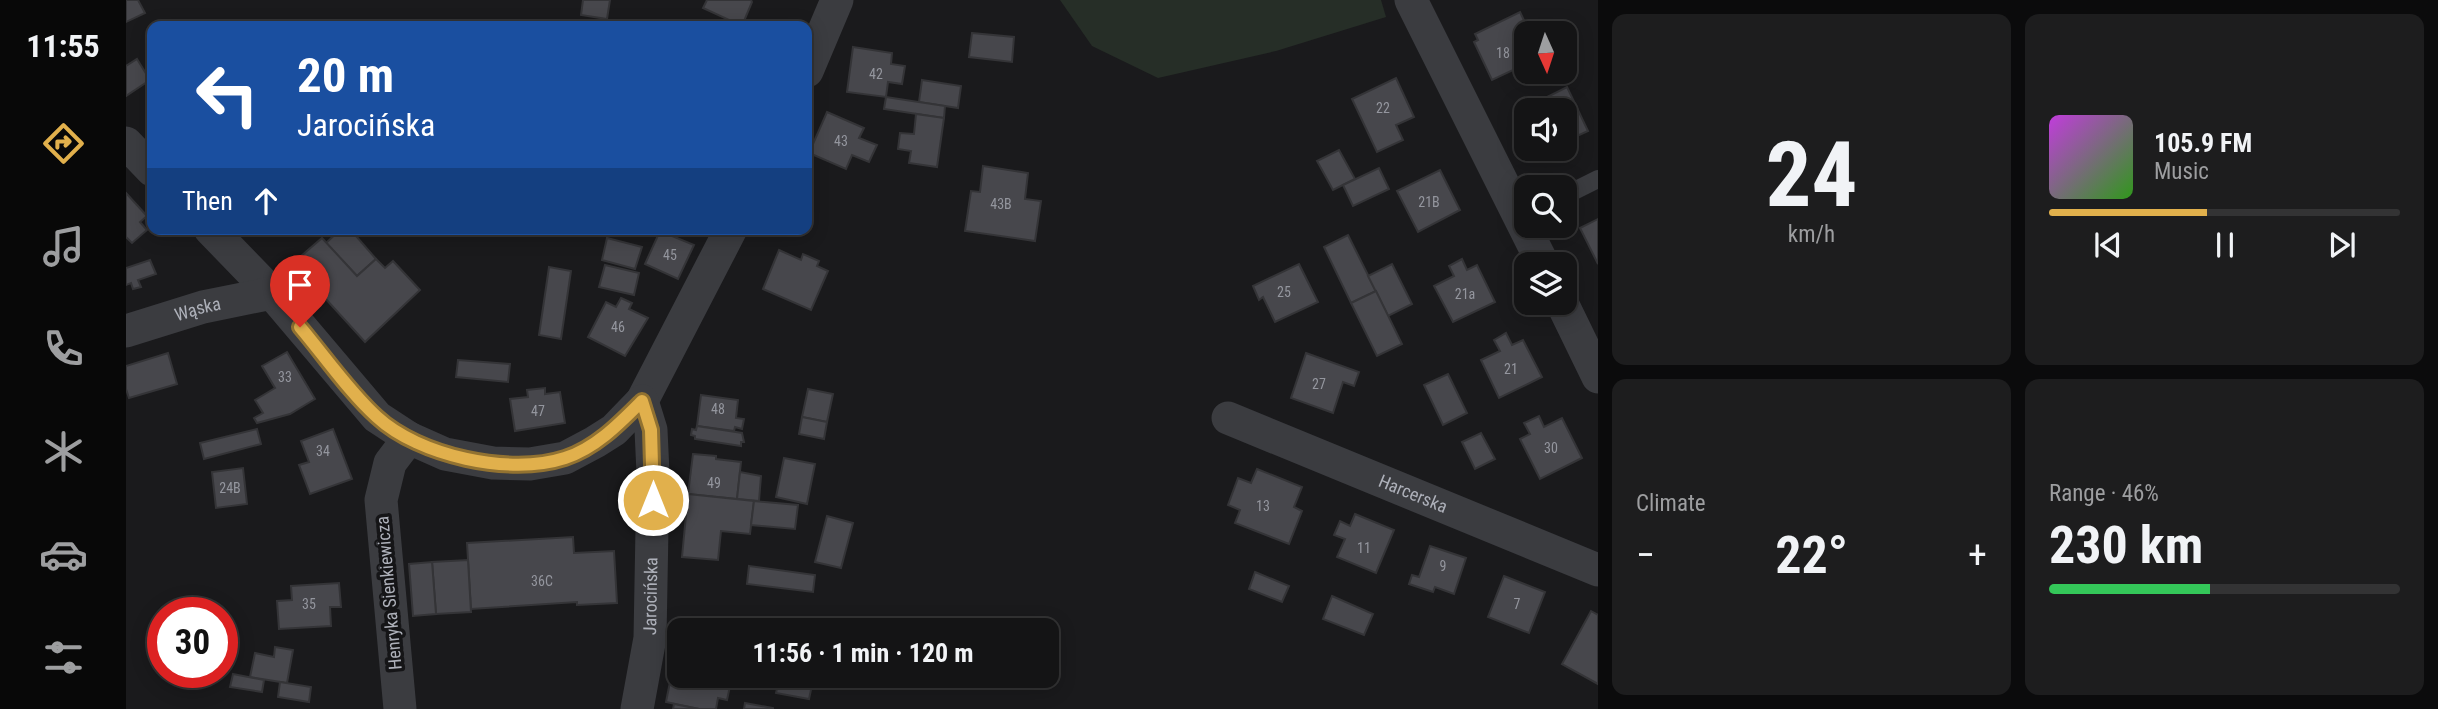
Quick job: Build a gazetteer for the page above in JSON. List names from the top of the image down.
{
  "streets": {
    "street": [
      "Wąska",
      "Harcerska",
      "Henryka Sienkiewicza",
      "Jarocińska"
    ]
  },
  "house_numbers": [
    "18",
    "42",
    "22",
    "43",
    "21B",
    "43B",
    "45",
    "25",
    "21a",
    "46",
    "21",
    "33",
    "27",
    "48",
    "47",
    "30",
    "34",
    "49",
    "24B",
    "13",
    "11",
    "9",
    "36C",
    "35",
    "7"
  ],
  "north": "bottom",
  "page": {
    "tabs": "11:55",
    "tile": [
      ["24", "km/h"],
      "Climate",
      ["Range · 46%", "230 km"]
    ],
    "turn": ["20 m", "Jarocińska"],
    "song": ["105.9 FM", "Music"],
    "then": "Then",
    "heat": ["−", "22°", "+"],
    "limit": "30",
    "trip": "11:56 · 1 min · 120 m"
  }
}
